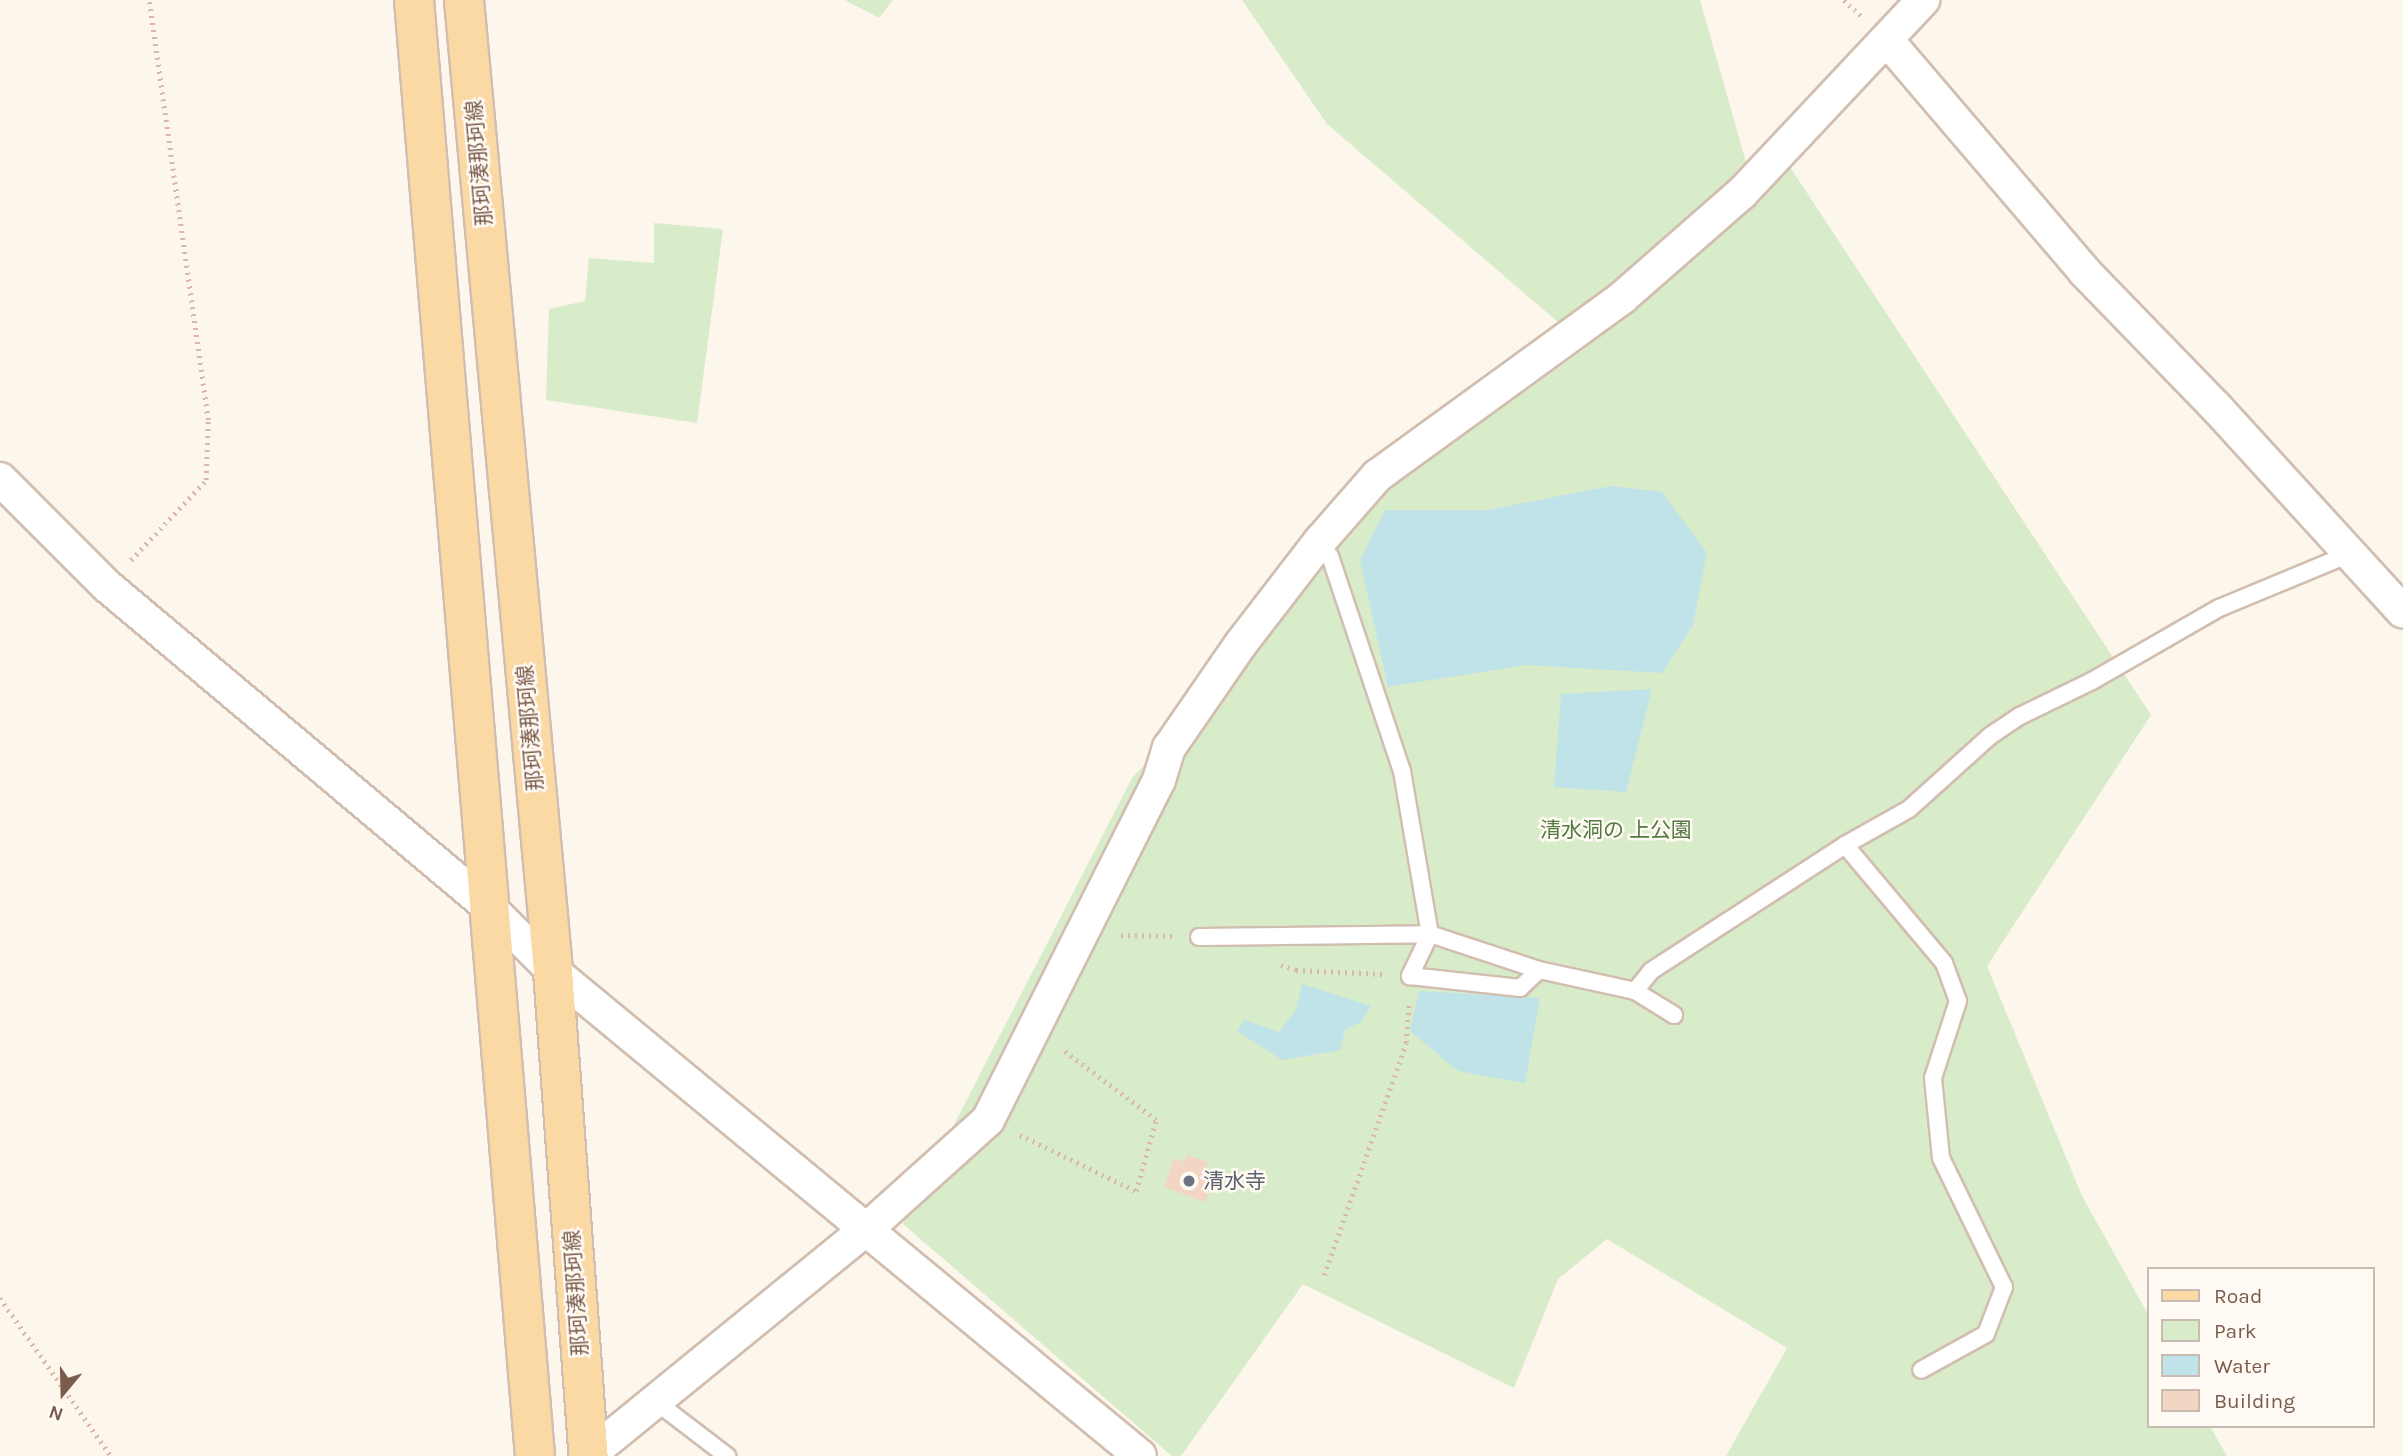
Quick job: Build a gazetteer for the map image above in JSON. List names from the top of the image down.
{
  "streets": {
    "main road": ["那珂湊那珂線"]
  },
  "parks": ["清水洞の 上公園"],
  "places": ["清水寺"],
  "legend": [
    "Road",
    "Park",
    "Water",
    "Building"
  ],
  "north": "bottom"
}
